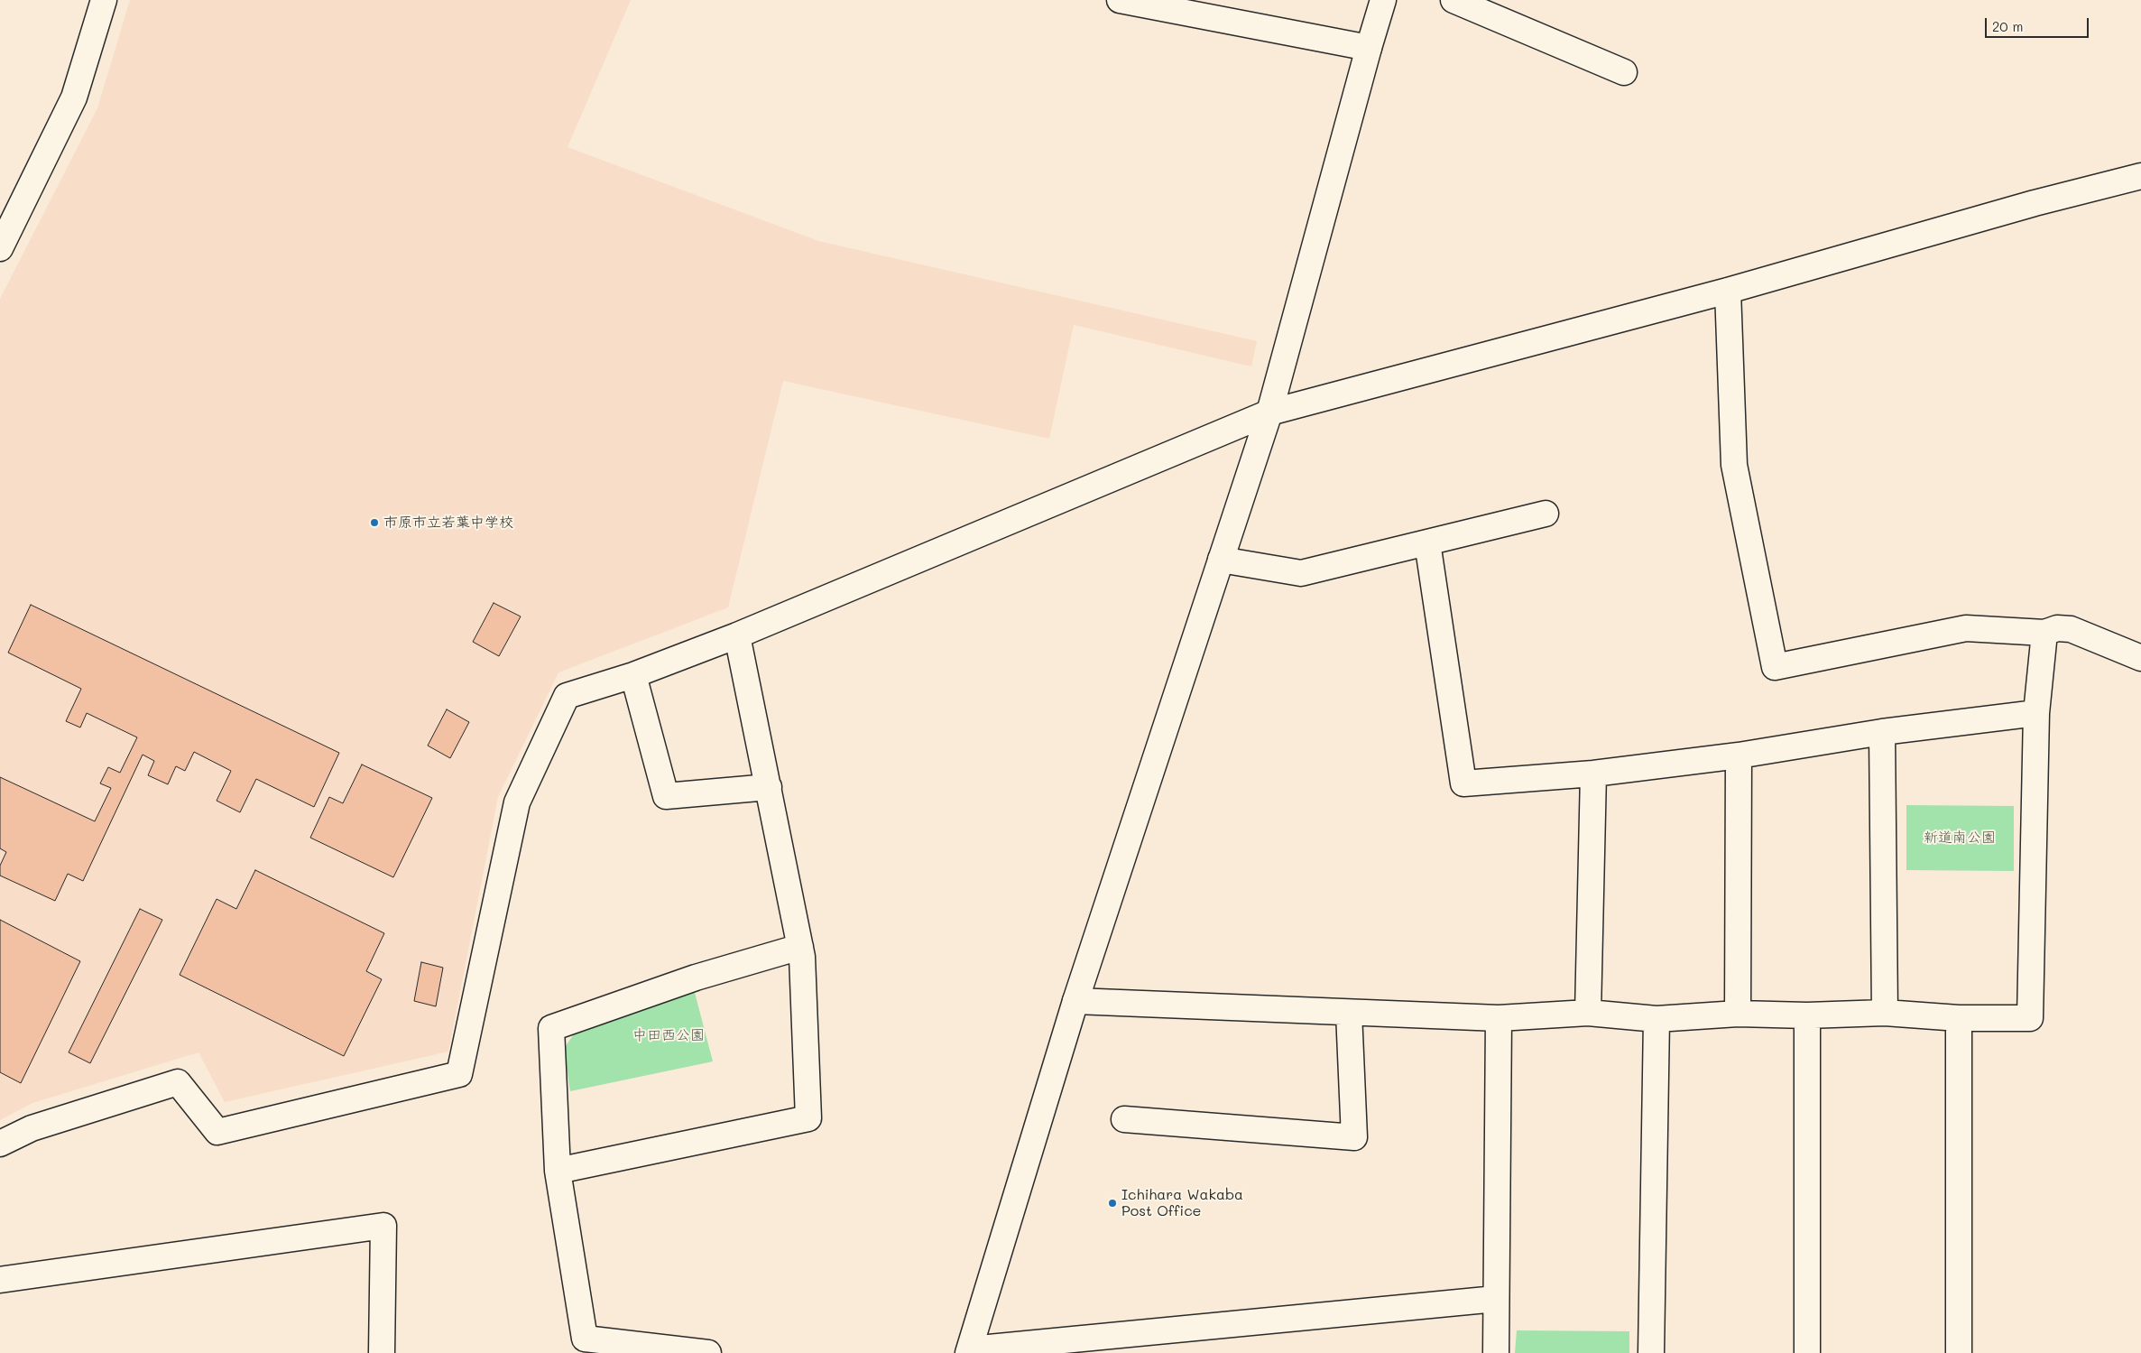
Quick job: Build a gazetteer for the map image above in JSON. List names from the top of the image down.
{
  "parks": ["新道南公園", "中田西公園"],
  "places": ["市原市立若葉中学校", "Ichihara Wakaba Post Office"],
  "scale_bar": "20 m"
}
